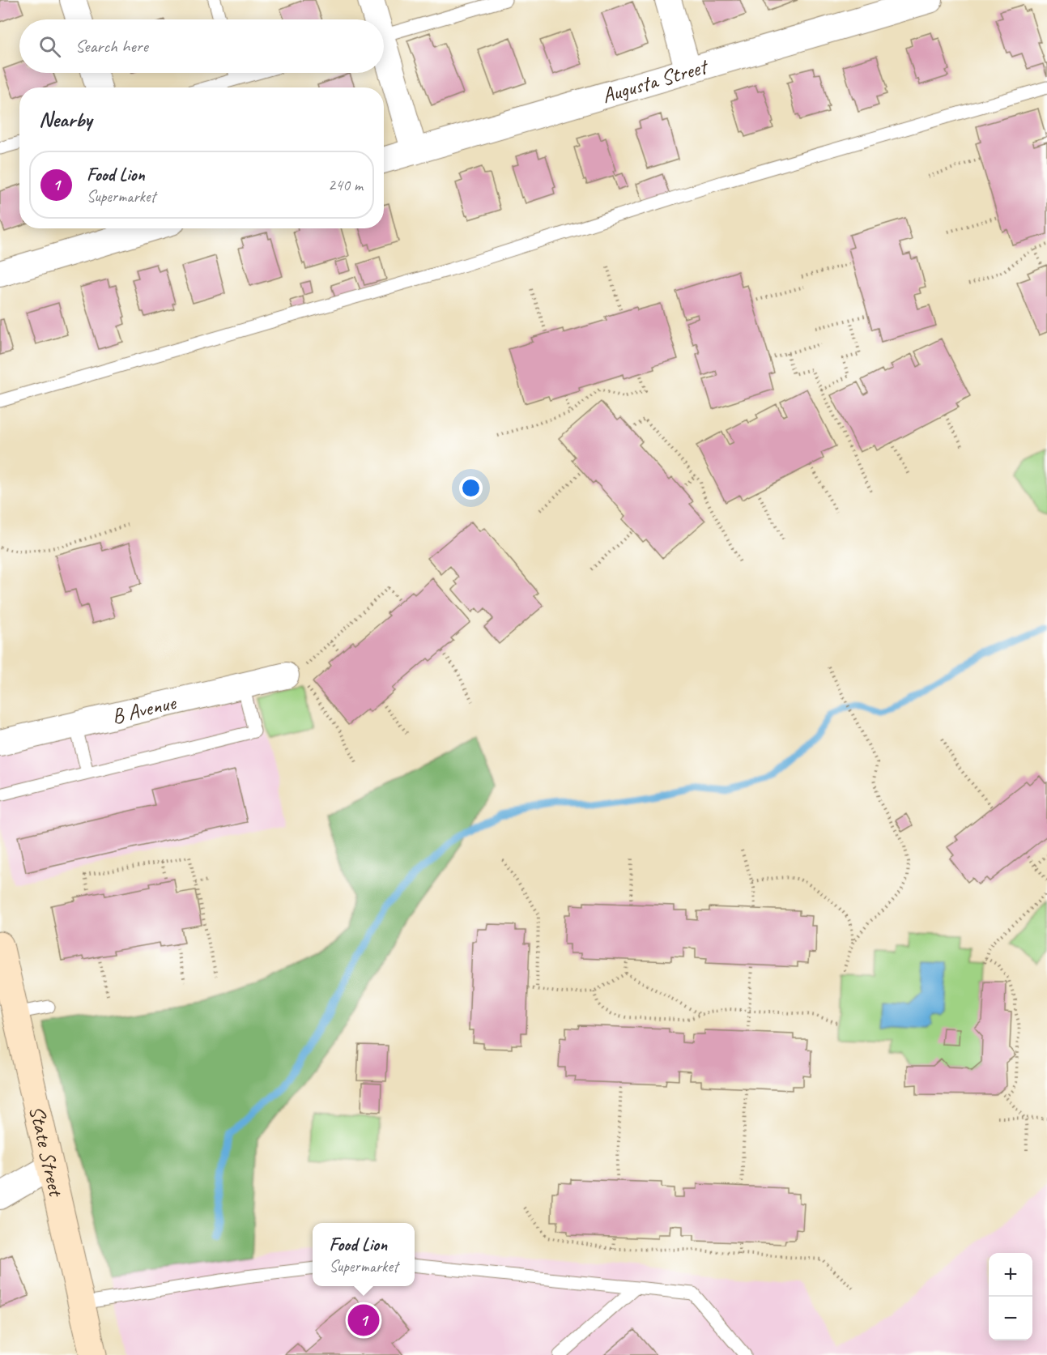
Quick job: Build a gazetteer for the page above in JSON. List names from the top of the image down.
{
  "streets": {
    "main road": ["State Street"],
    "street": ["Augusta Street", "B Avenue"]
  },
  "page": {
    "search": "Search here",
    "heading": "Nearby",
    "list": [
      {
        "mark": "1",
        "name": "Food Lion",
        "note": "Supermarket",
        "value": "240 m"
      }
    ],
    "popup": ["Food Lion", "Supermarket"],
    "map_buttons": ["+", "−"],
    "pins": "1"
  }
}
